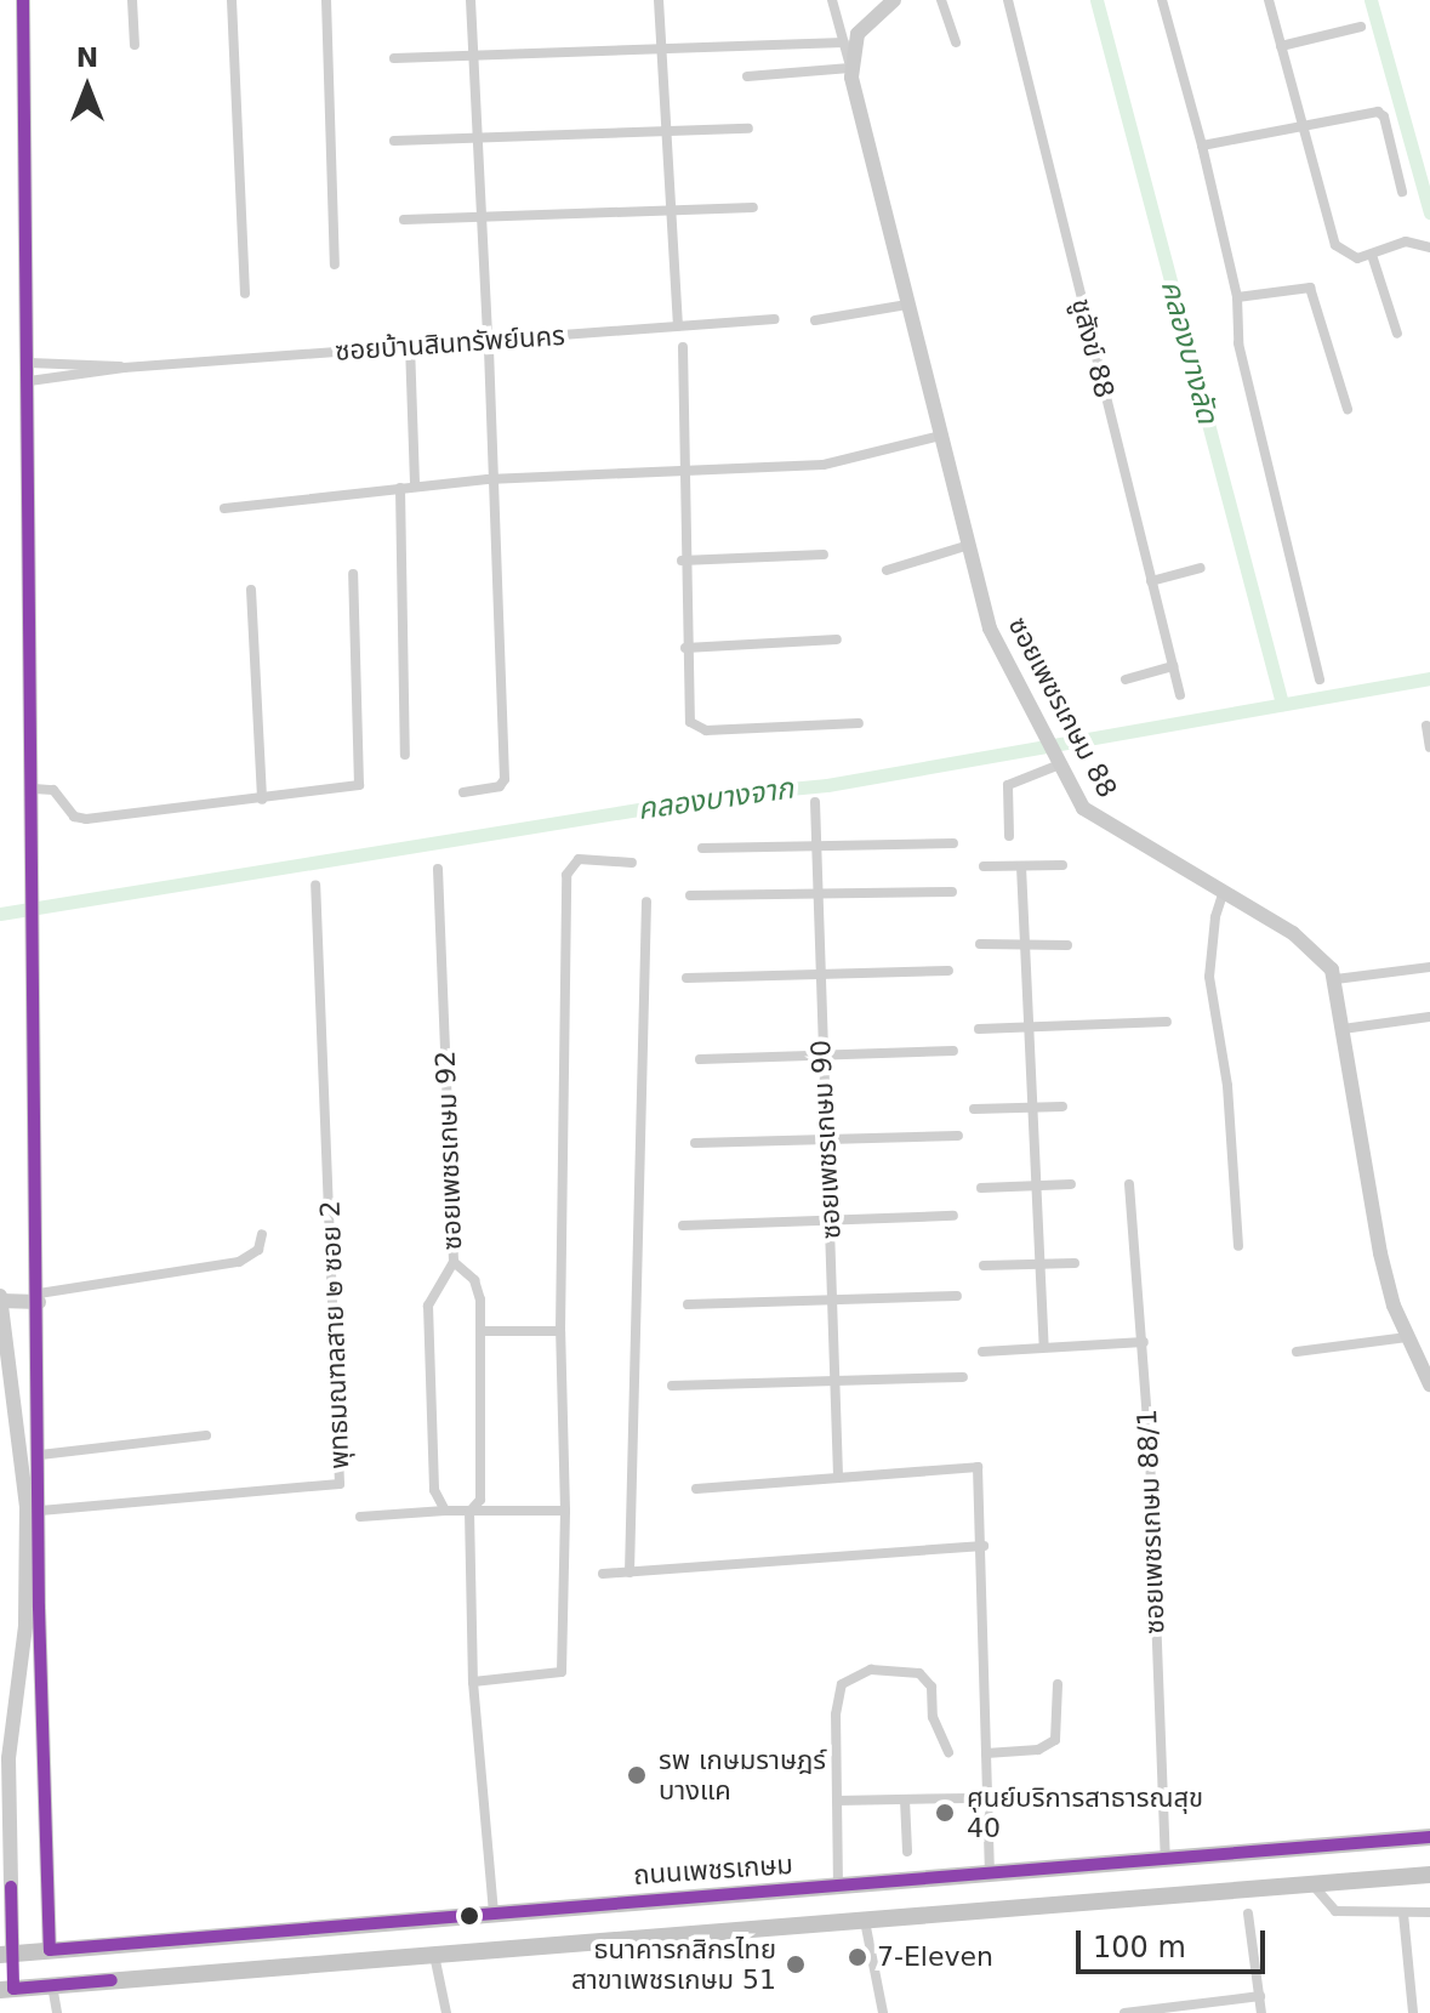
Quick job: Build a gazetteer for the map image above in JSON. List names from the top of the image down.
{
  "streets": {
    "main road": ["ซอยเพชรเกษม 88", "ถนนเพชรเกษม"],
    "street": [
      "ซอยบ้านสินทรัพย์นคร",
      "ชูสังข์ 88",
      "ซอยเพชรเกษม 90",
      "ซอยเพชรเกษม 92",
      "พุทธมณฑลสาย ๒ ซอย 2",
      "ซอยเพชรเกษม 88/1"
    ]
  },
  "crossings": [
    ["ซอยเพชรเกษม 88/1", "ถนนเพชรเกษม"]
  ],
  "water": ["คลองบางลัด", "คลองบางจาก"],
  "places": [
    "รพ เกษมราษฎร์ บางแค",
    "ศูนย์บริการสาธารณสุข 40",
    "7-Eleven",
    "ธนาคารกสิกรไทย สาขาเพชรเกษม 51"
  ],
  "scale_bar": "100 m",
  "north": "top"
}
